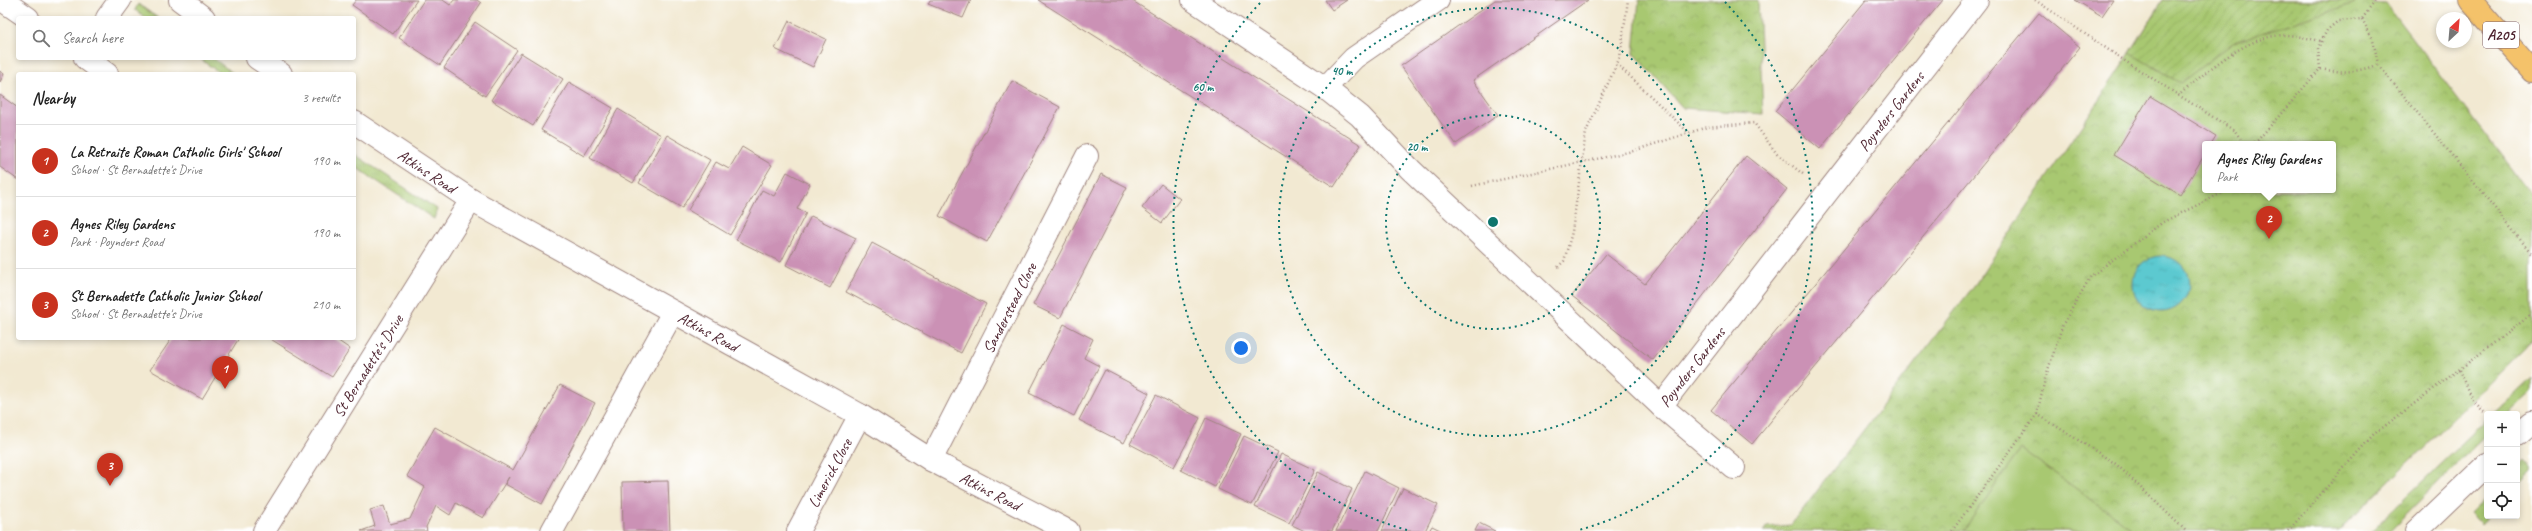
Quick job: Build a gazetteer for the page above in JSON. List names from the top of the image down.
{
  "streets": {
    "highway": ["A205"],
    "street": [
      "Poynders Gardens",
      "Atkins Road",
      "Sanderstead Close",
      "St Bernadette's Drive",
      "Limerick Close"
    ]
  },
  "crossings": [
    ["Atkins Road", "Sanderstead Close"],
    ["Atkins Road", "St Bernadette's Drive"],
    ["Atkins Road", "Limerick Close"]
  ],
  "north": "top right",
  "page": {
    "search": "Search here",
    "heading": ["Nearby", "3 results"],
    "list": [
      {
        "mark": "1",
        "name": "La Retraite Roman Catholic Girls' School",
        "note": "School · St Bernadette's Drive",
        "value": "190 m"
      },
      {
        "mark": "2",
        "name": "Agnes Riley Gardens",
        "note": "Park · Poynders Road",
        "value": "190 m"
      },
      {
        "mark": "3",
        "name": "St Bernadette Catholic Junior School",
        "note": "School · St Bernadette's Drive",
        "value": "210 m"
      }
    ],
    "popup": ["Agnes Riley Gardens", "Park"],
    "pins": ["2", "1", "3"],
    "map_buttons": ["+", "−"]
  },
  "rings": ["40 m", "60 m", "20 m"]
}
